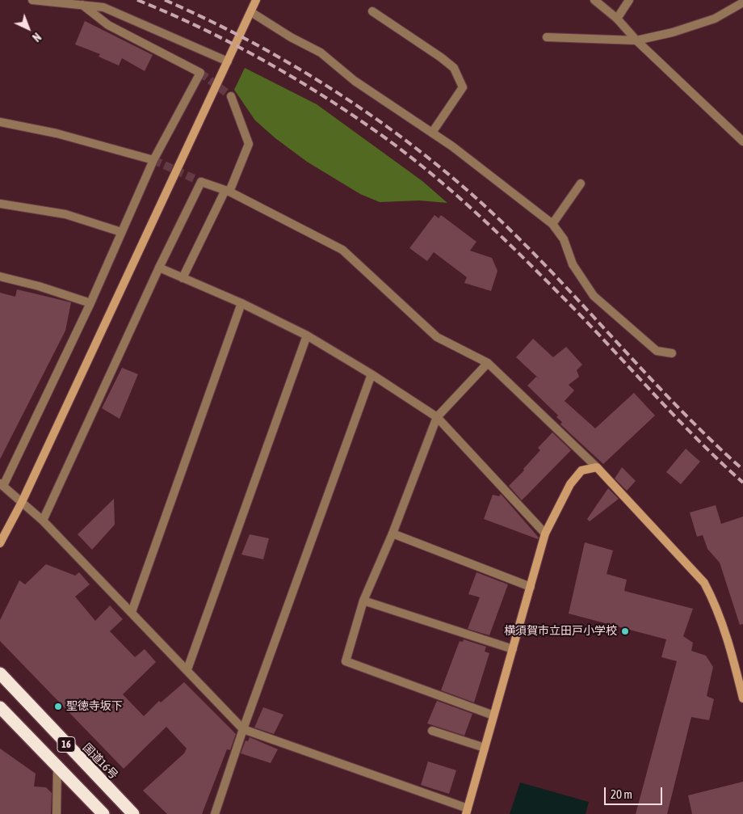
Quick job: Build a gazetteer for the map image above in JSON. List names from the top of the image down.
{
  "streets": {
    "highway": ["16", "国道16号"]
  },
  "places": ["横須賀市立田戸小学校", "聖徳寺坂下"],
  "scale_bar": "20 m",
  "north": "bottom right"
}
